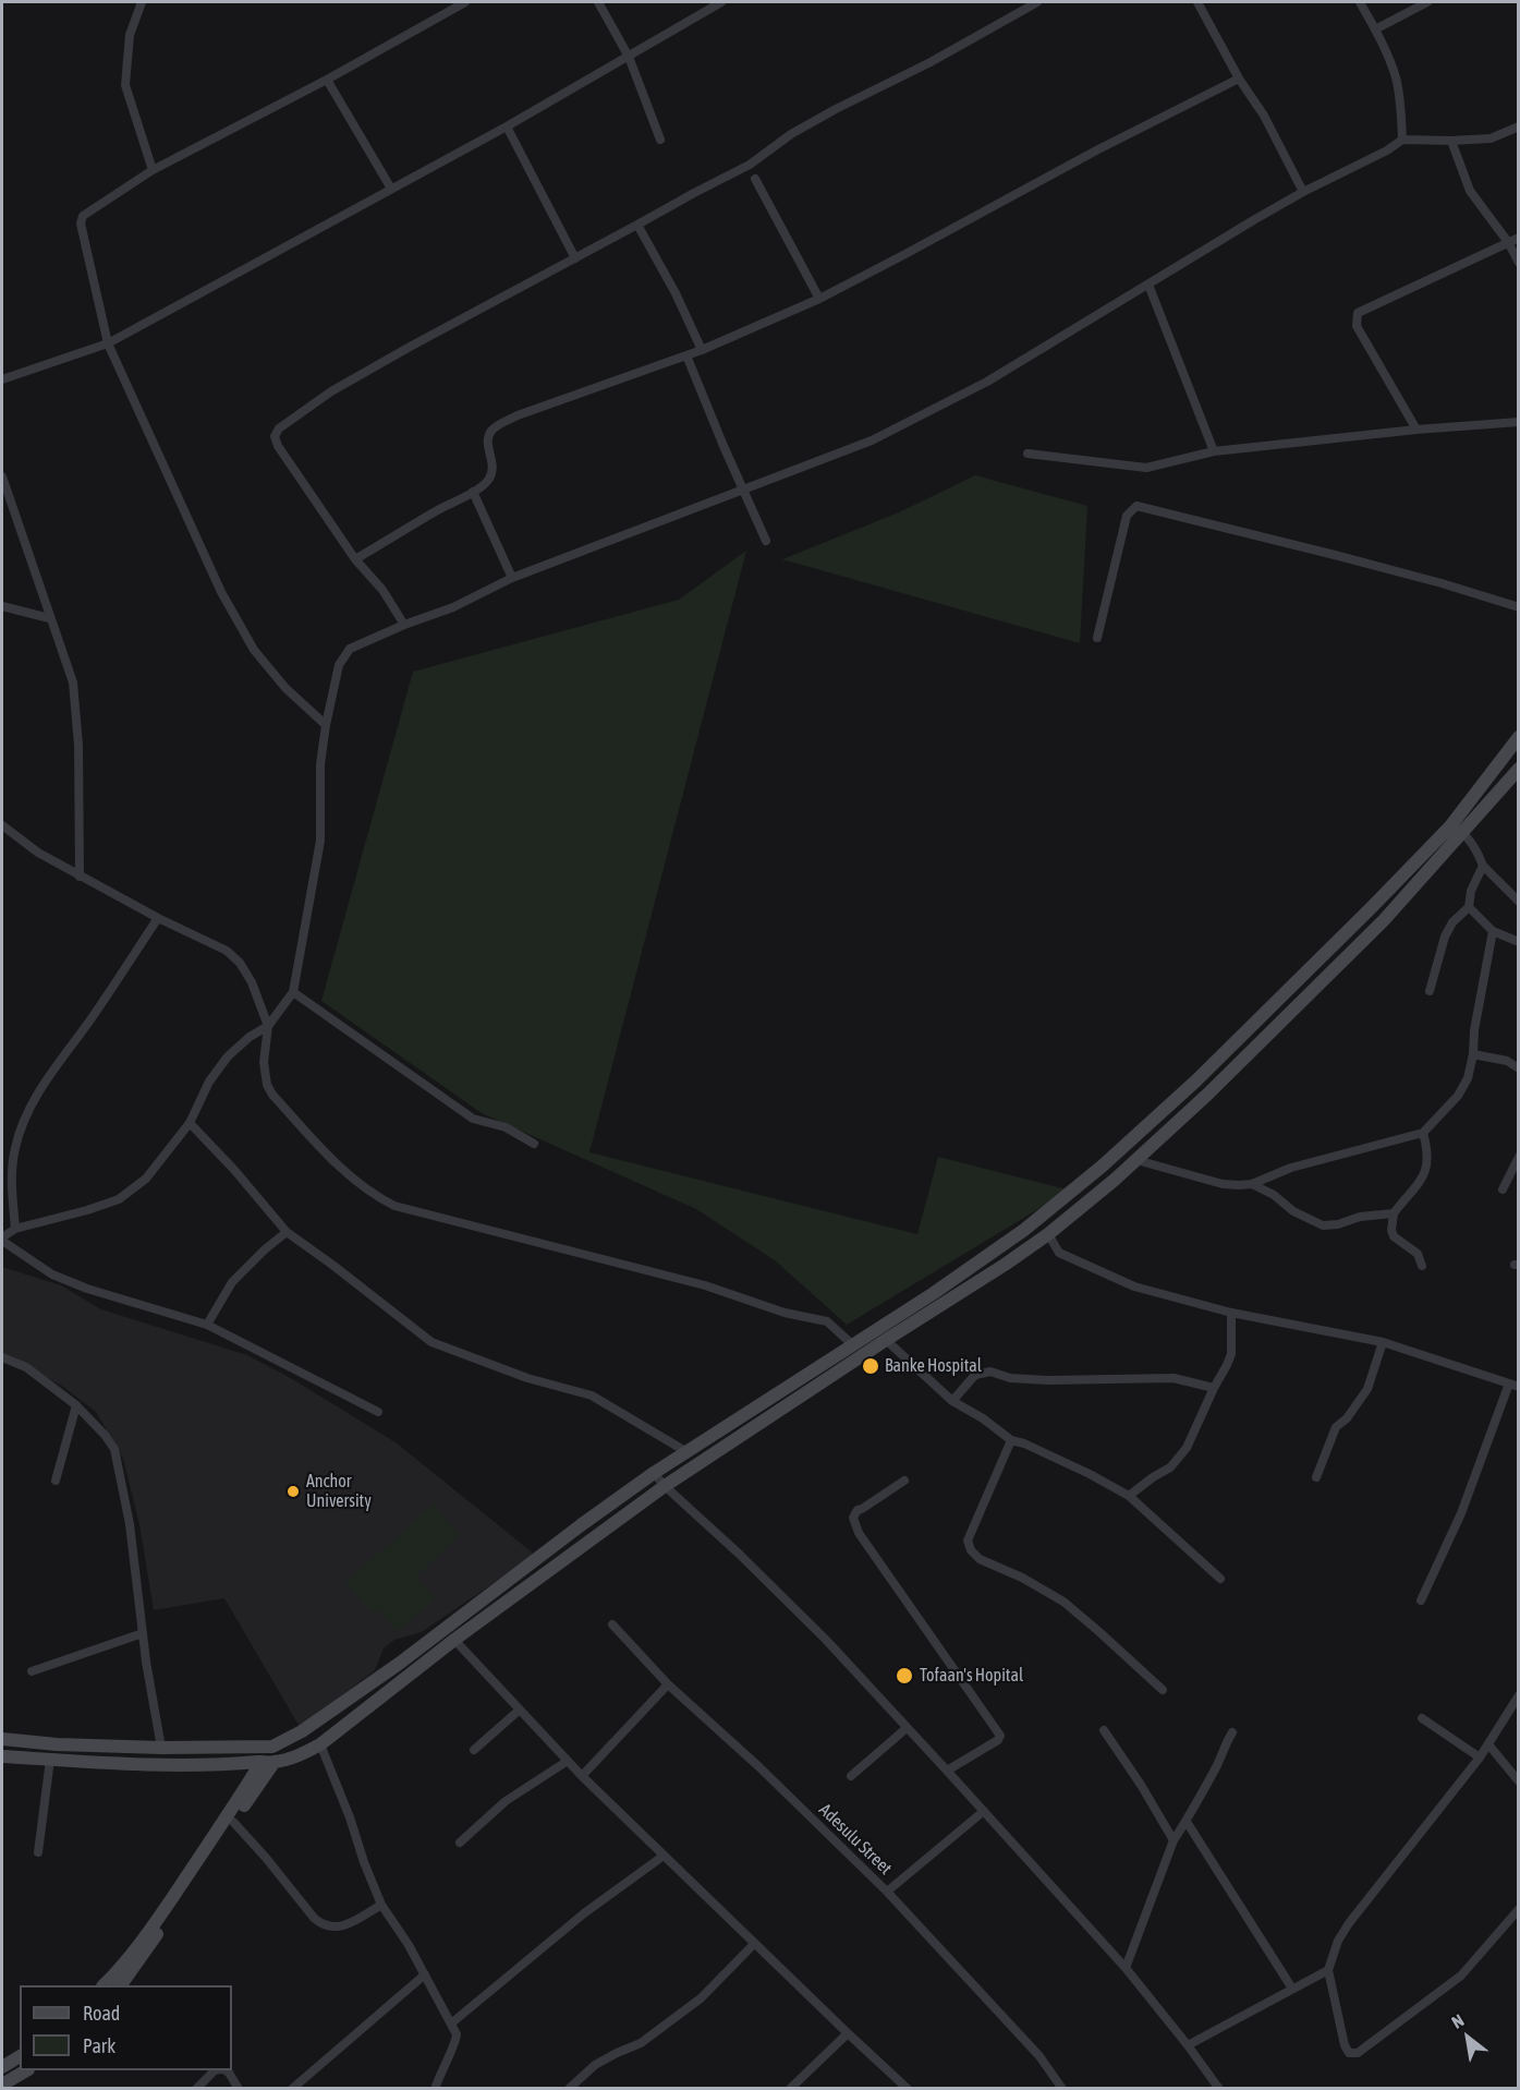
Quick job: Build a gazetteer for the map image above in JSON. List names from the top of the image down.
{
  "streets": {
    "street": ["Adesulu Street"]
  },
  "places": ["Banke Hospital", "Anchor University", "Tofaan's Hopital"],
  "legend": ["Road", "Park"],
  "north": "top left"
}
